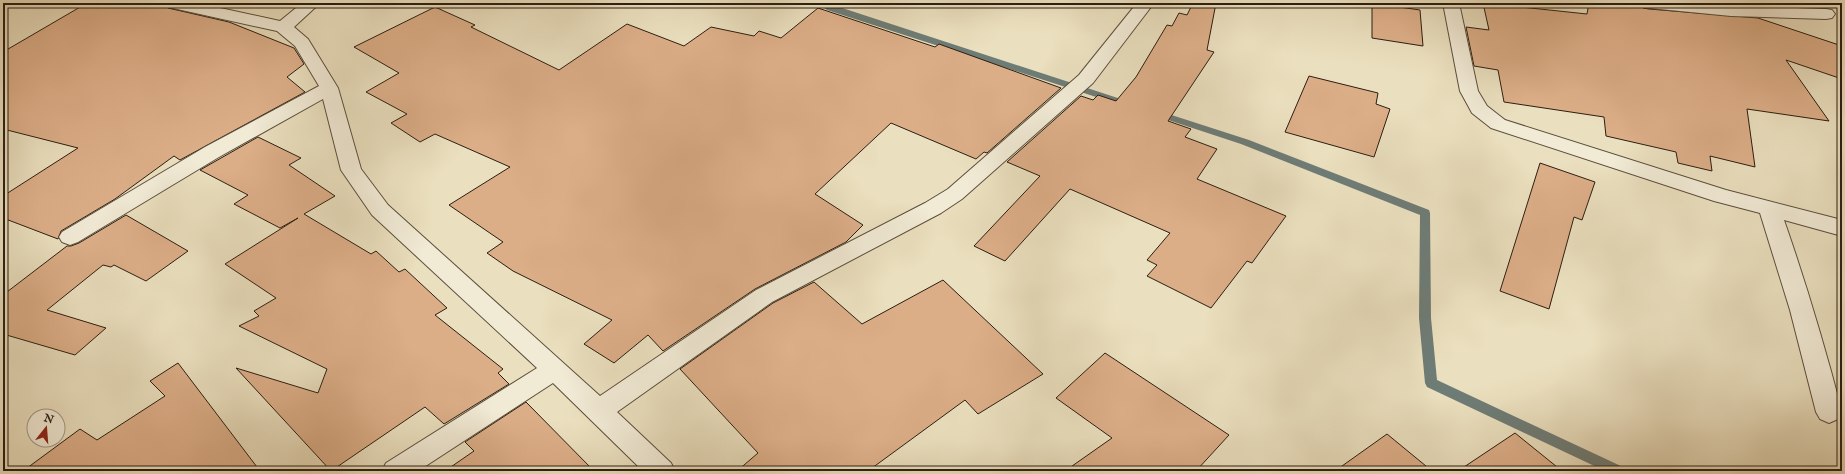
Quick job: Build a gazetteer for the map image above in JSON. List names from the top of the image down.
{
  "north": "top"
}
